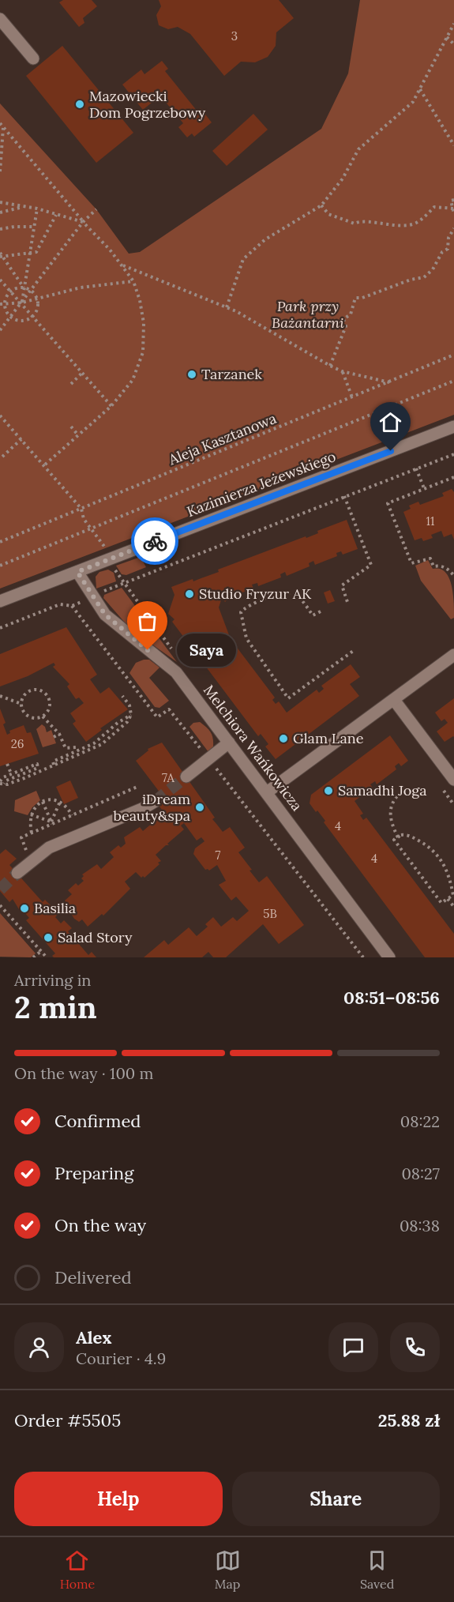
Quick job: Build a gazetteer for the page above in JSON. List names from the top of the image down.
{
  "streets": {
    "street": ["Kazimierza Jeżewskiego", "Melchiora Wańkowicza"],
    "path": ["Aleja Kasztanowa"]
  },
  "crossings": [
    ["Kazimierza Jeżewskiego", "Melchiora Wańkowicza"]
  ],
  "parks": ["Park przy Bażantarni"],
  "places": [
    "Mazowiecki Dom Pogrzebowy",
    "Tarzanek",
    "Studio Fryzur AK",
    "Saya",
    "Glam Lane",
    "Samadhi Joga",
    "iDream beauty&spa",
    "Basilia",
    "Salad Story"
  ],
  "house_numbers": [
    "3",
    "11",
    "26",
    "7A",
    "4",
    "7",
    "4",
    "5B"
  ],
  "page": {
    "bubble": "Saya",
    "heading": ["2 min", "Arriving in", "08:51–08:56"],
    "panel": [
      "Alex",
      "Courier · 4.9",
      "Order #5505",
      "25.88 zł"
    ],
    "bar": "On the way · 100 m",
    "list": [
      ["Confirmed", "08:22"],
      ["Preparing", "08:27"],
      ["On the way", "08:38"],
      "Delivered"
    ],
    "buttons": ["Help", "Share"],
    "tabs": ["Home", "Map", "Saved"]
  }
}
